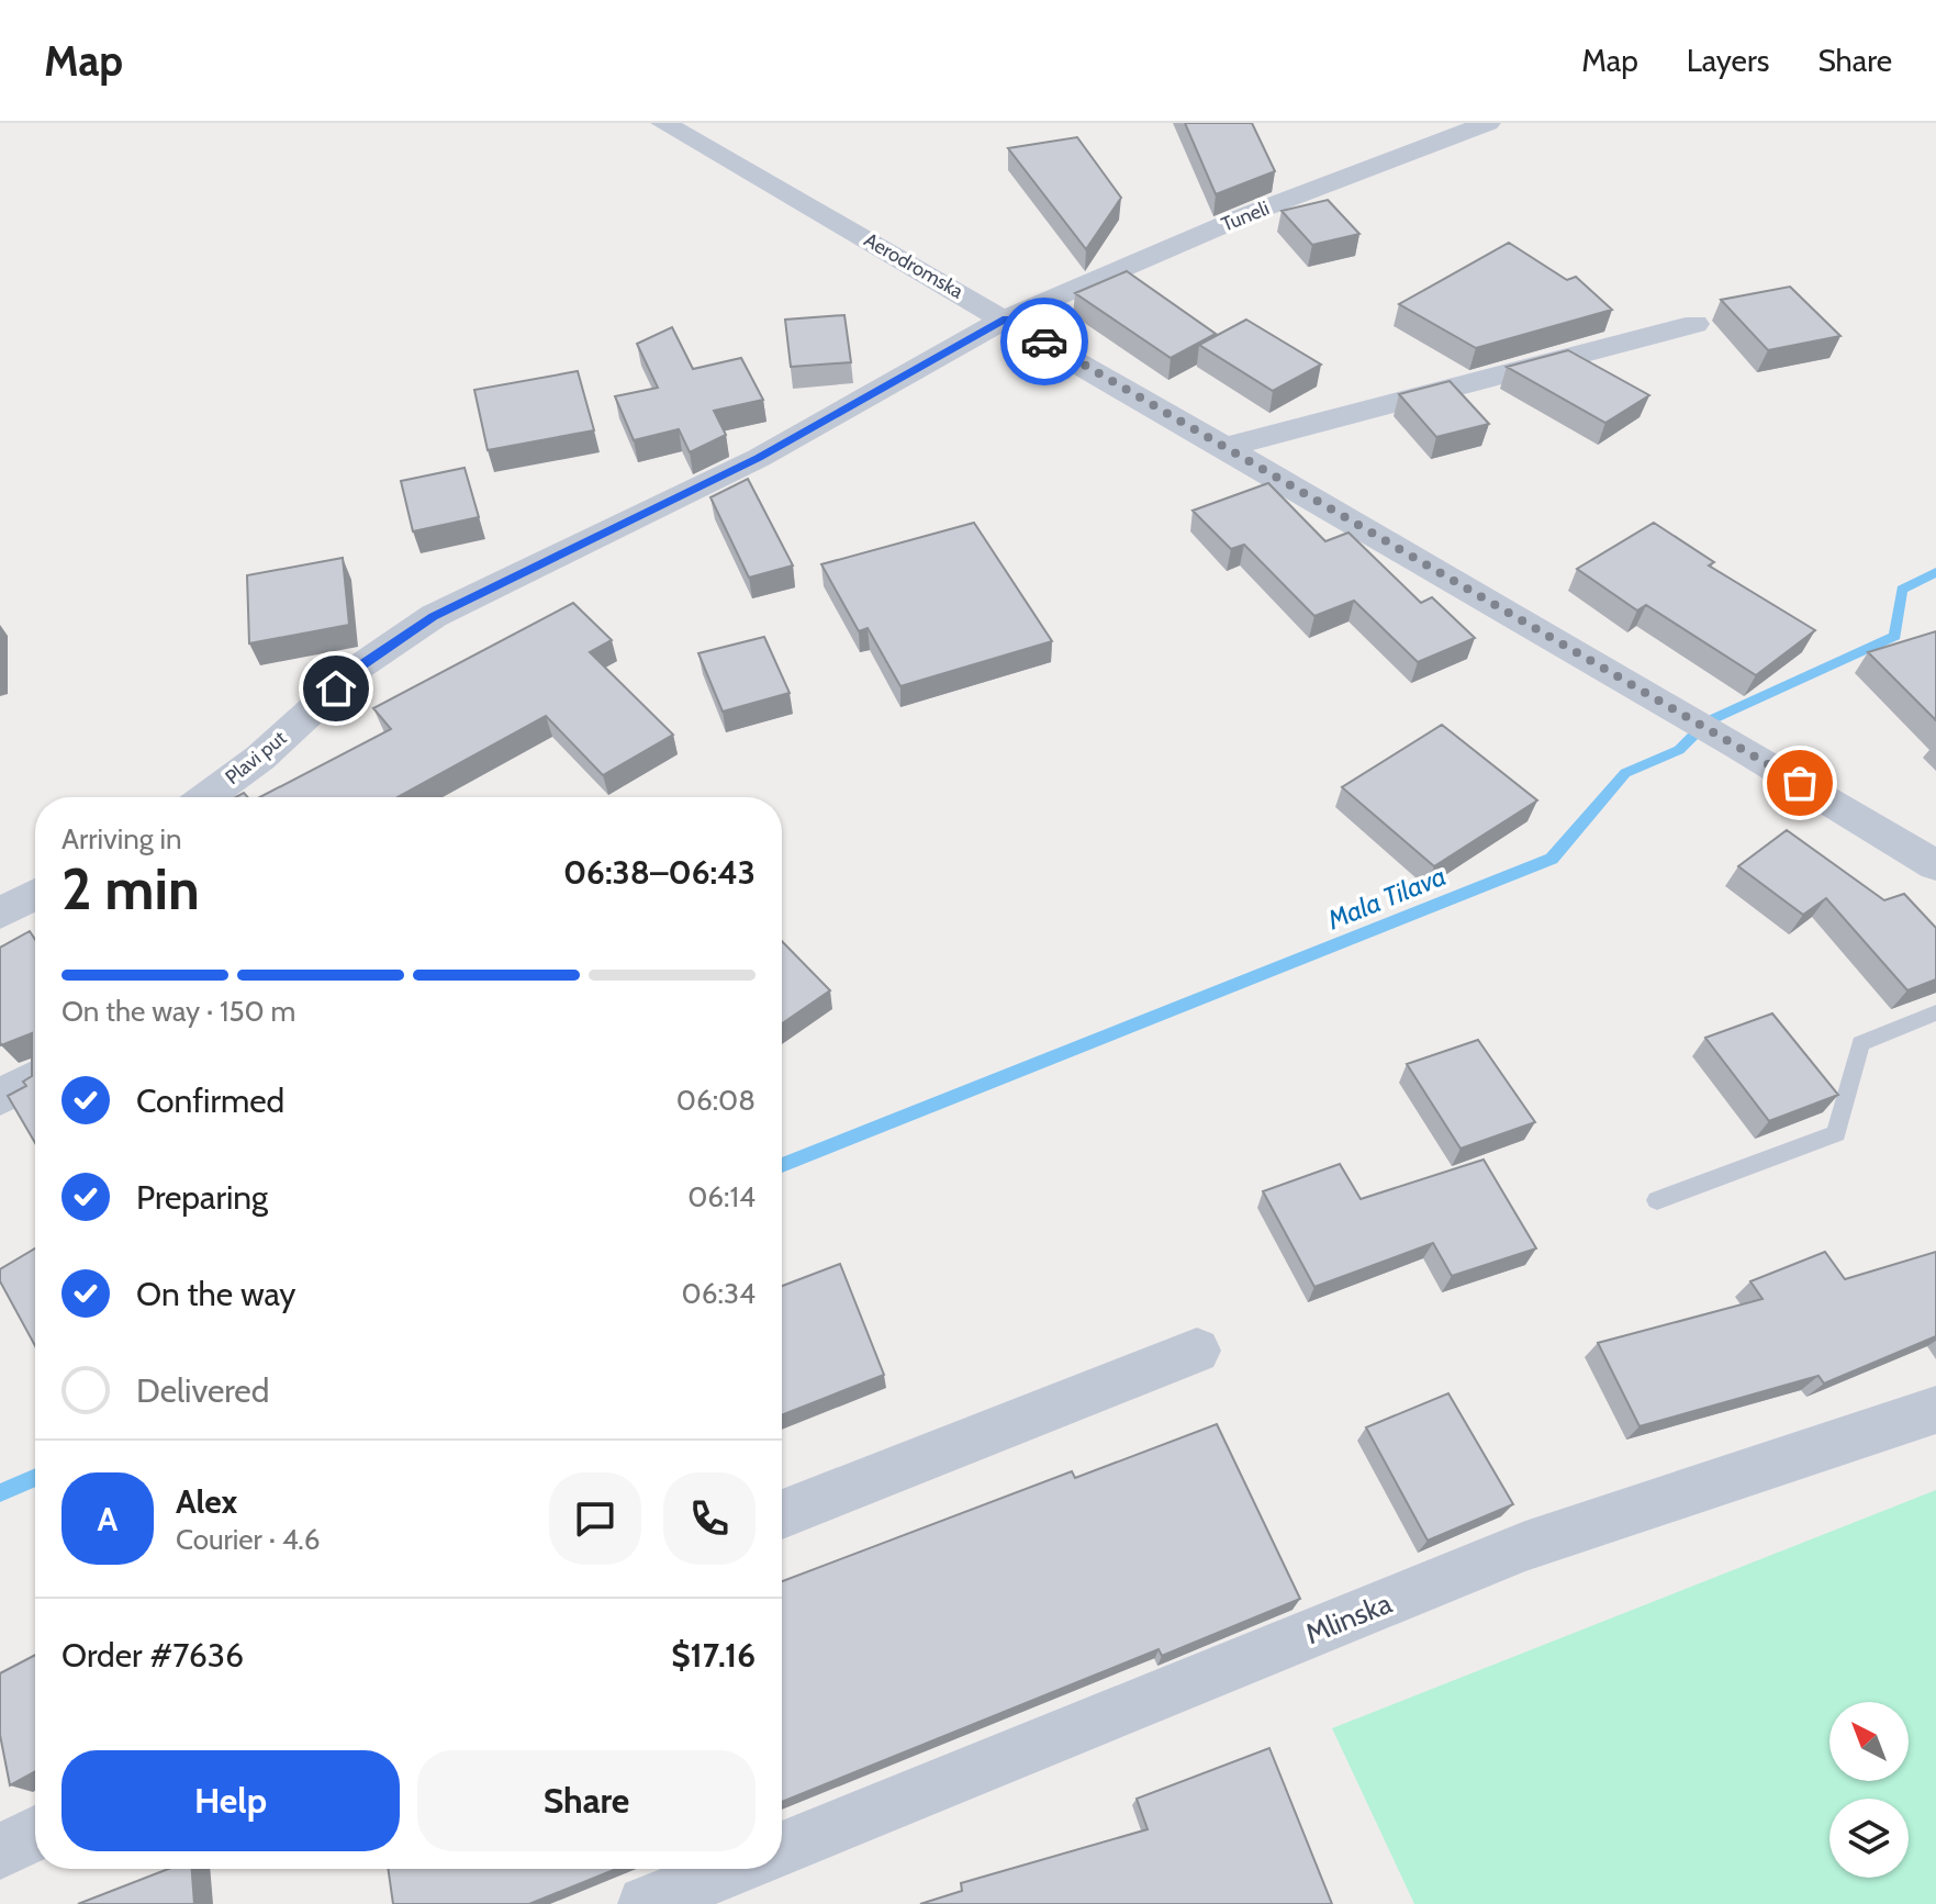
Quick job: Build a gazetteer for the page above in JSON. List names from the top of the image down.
{
  "streets": {
    "street": [
      "Tuneli",
      "Aerodromska",
      "Plavi put",
      "Mlinska"
    ]
  },
  "crossings": [
    ["Tuneli", "Aerodromska"],
    ["Tuneli", "Plavi put"],
    ["Aerodromska", "Plavi put"]
  ],
  "water": ["Mala Tilava"],
  "north": "top left",
  "page": {
    "header": "Map",
    "nav": ["Map", "Layers", "Share"],
    "heading": ["2 min", "Arriving in", "06:38–06:43"],
    "panel": [
      "Alex",
      "Courier · 4.6",
      "Order #7636",
      "$17.16"
    ],
    "bar": "On the way · 150 m",
    "list": [
      ["Confirmed", "06:08"],
      ["Preparing", "06:14"],
      ["On the way", "06:34"],
      "Delivered"
    ],
    "round": "A",
    "buttons": ["Help", "Share"]
  }
}
